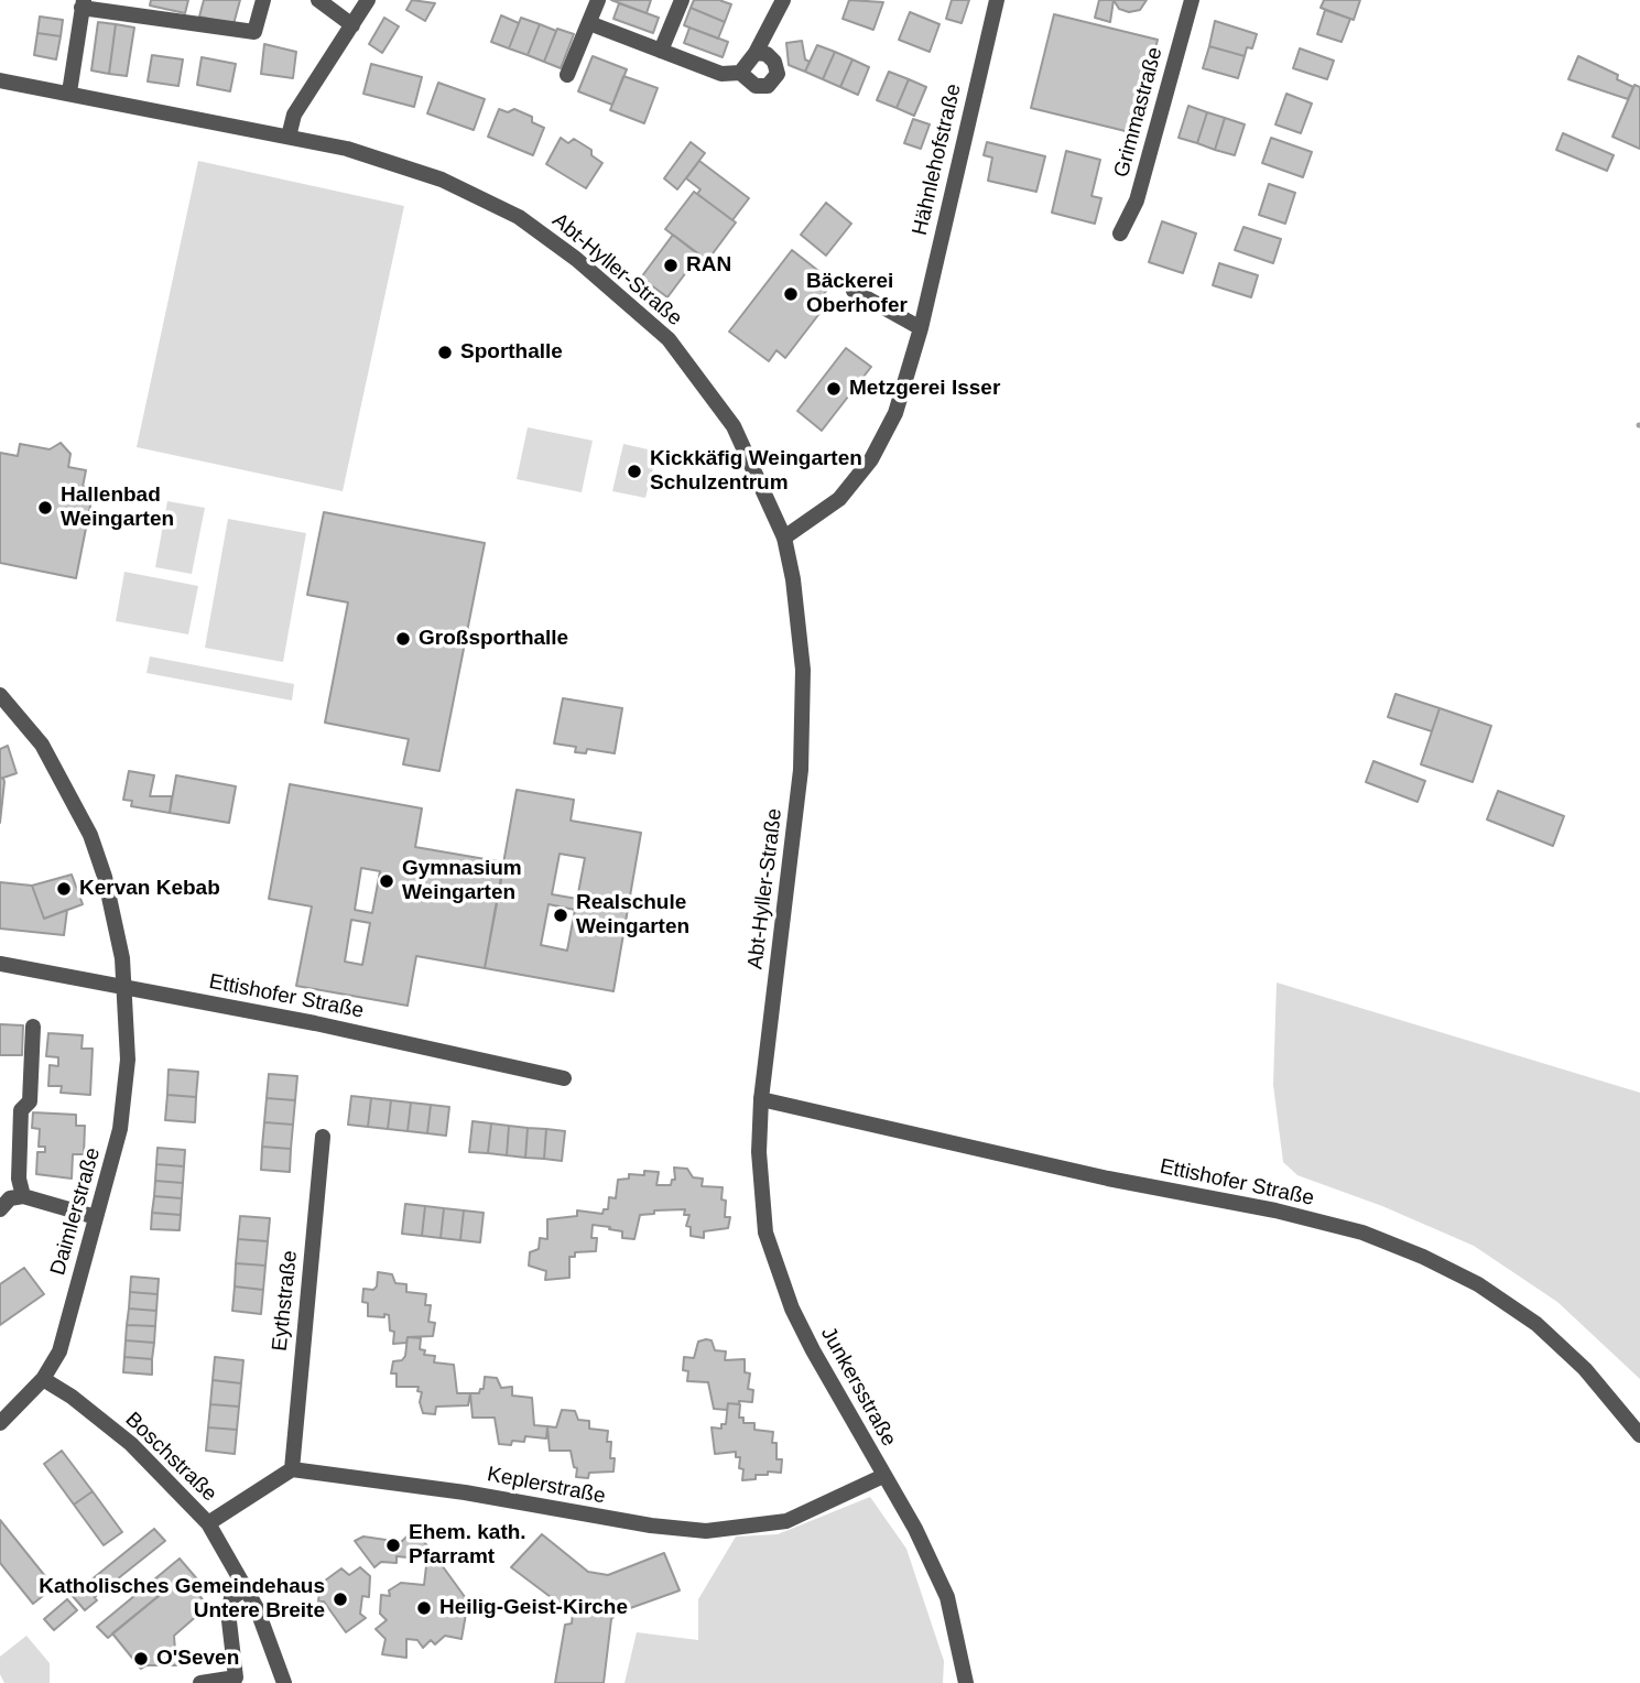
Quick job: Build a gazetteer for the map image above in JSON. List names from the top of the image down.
{
  "streets": {
    "street": [
      "Grimmastraße",
      "Hähnlehofstraße",
      "Abt-Hyller-Straße",
      "Ettishofer Straße",
      "Daimlerstraße",
      "Eythstraße",
      "Junkersstraße",
      "Boschstraße",
      "Keplerstraße"
    ]
  },
  "crossings": [
    ["Hähnlehofstraße", "Abt-Hyller-Straße"],
    ["Abt-Hyller-Straße", "Ettishofer Straße"],
    ["Abt-Hyller-Straße", "Junkersstraße"],
    ["Ettishofer Straße", "Daimlerstraße"],
    ["Ettishofer Straße", "Junkersstraße"],
    ["Daimlerstraße", "Boschstraße"],
    ["Eythstraße", "Keplerstraße"],
    ["Junkersstraße", "Keplerstraße"]
  ],
  "places": [
    "RAN",
    "Bäckerei Oberhofer",
    "Sporthalle",
    "Metzgerei Isser",
    "Kickkäfig Weingarten Schulzentrum",
    "Hallenbad Weingarten",
    "Großsporthalle",
    "Gymnasium Weingarten",
    "Kervan Kebab",
    "Realschule Weingarten",
    "Ehem. kath. Pfarramt",
    "Katholisches Gemeindehaus Untere Breite",
    "Heilig-Geist-Kirche",
    "O'Seven"
  ]
}
